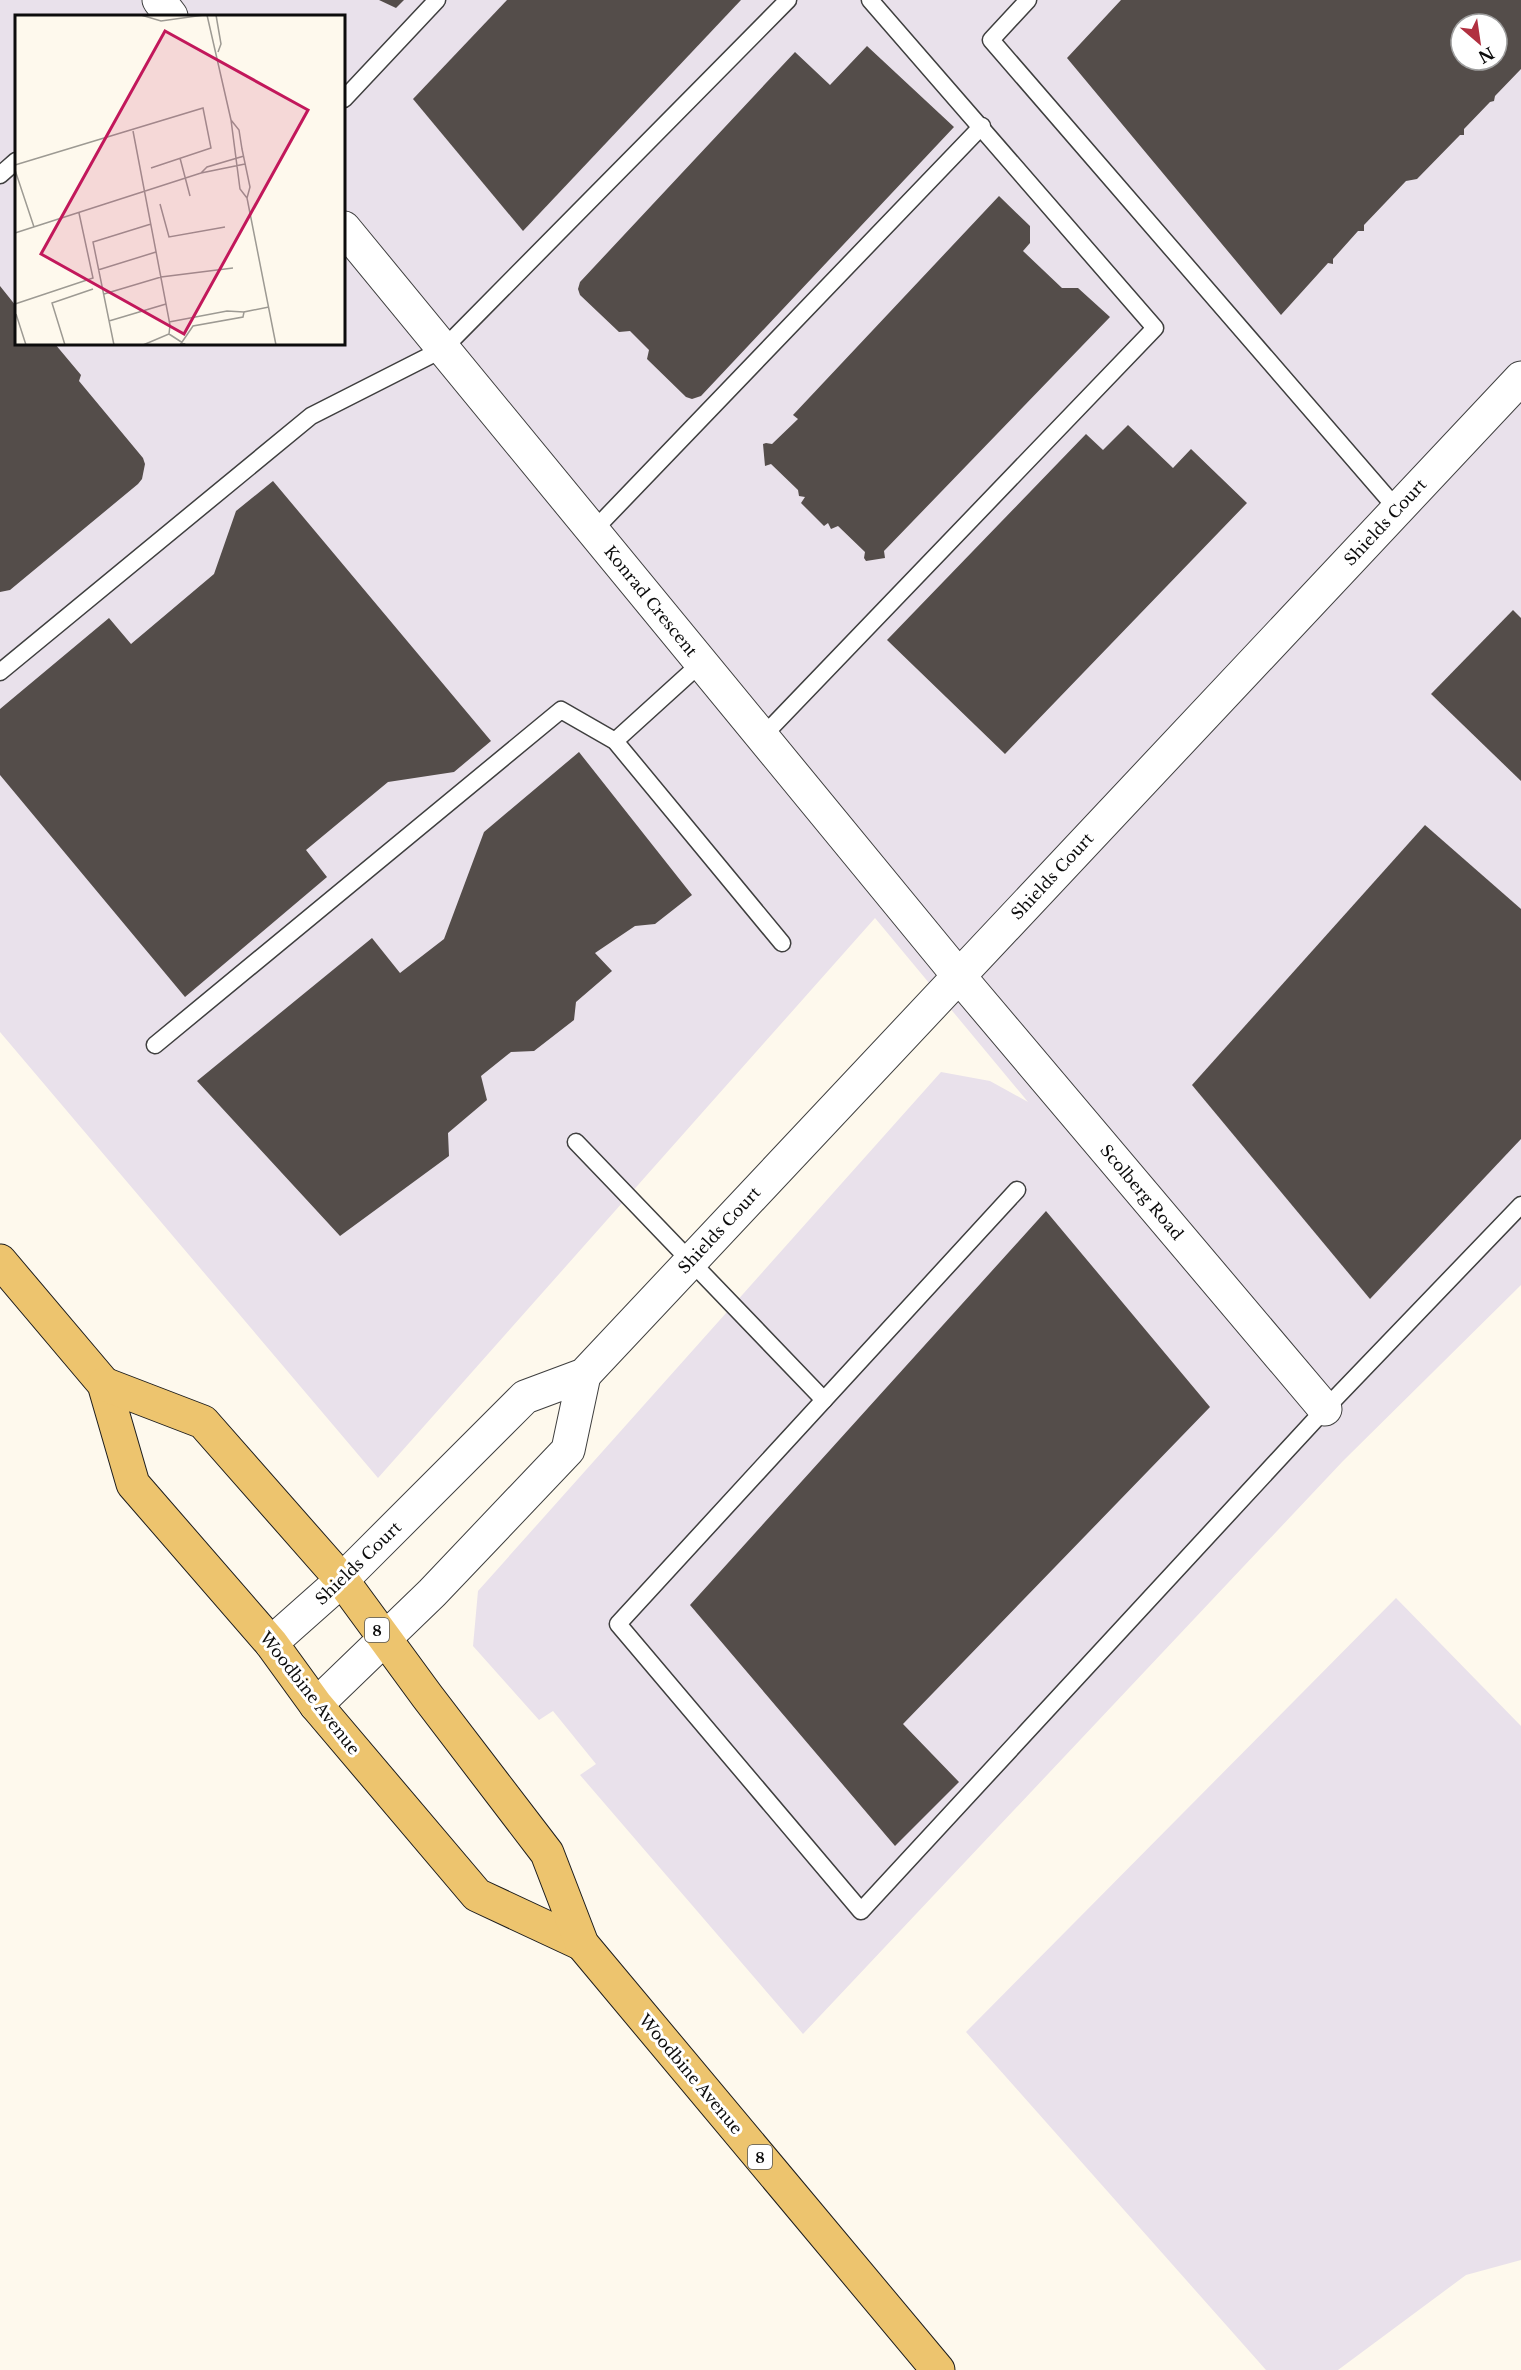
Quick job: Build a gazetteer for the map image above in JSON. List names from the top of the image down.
{
  "streets": {
    "main road": ["8", "Woodbine Avenue"],
    "street": ["Shields Court", "Konrad Crescent", "Scolberg Road"]
  },
  "crossings": [
    ["Shields Court", "Konrad Crescent"],
    ["Shields Court", "Scolberg Road"],
    ["Shields Court", "Woodbine Avenue"],
    ["Konrad Crescent", "Scolberg Road"]
  ],
  "north": "bottom right"
}
